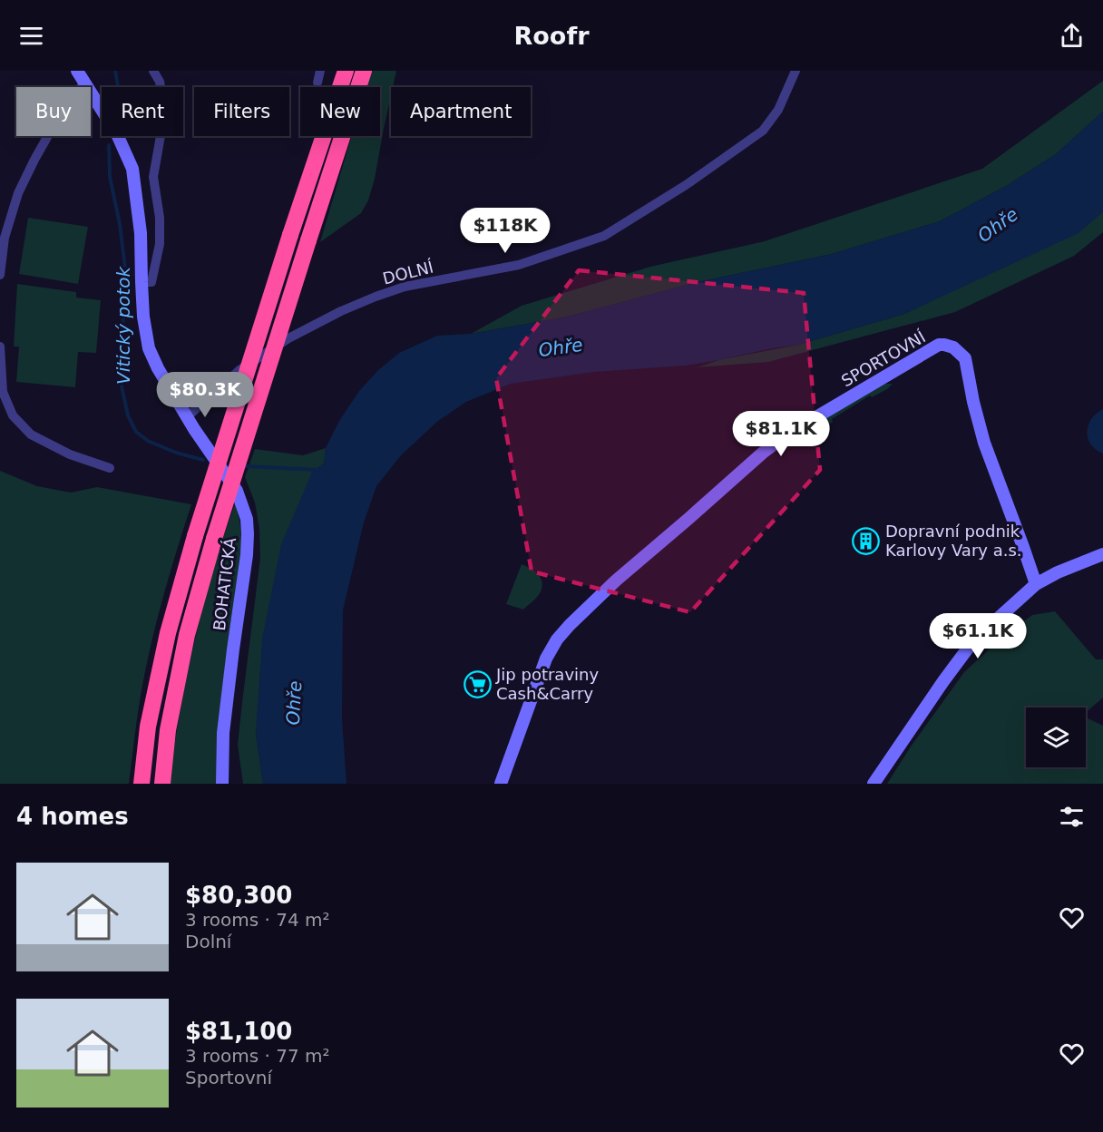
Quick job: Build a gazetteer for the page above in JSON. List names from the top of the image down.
{
  "streets": {
    "street": ["DOLNÍ", "SPORTOVNÍ", "BOHATICKÁ"]
  },
  "crossings": [
    ["DOLNÍ", "BOHATICKÁ"]
  ],
  "water": ["Ohře", "Vitický potok"],
  "places": {
    "building": ["Dopravní podnik Karlovy Vary a.s."],
    "supermarket": ["Jip potraviny Cash&Carry"]
  },
  "page": {
    "header": "Roofr",
    "chip": [
      "Buy",
      "Rent",
      "Filters",
      "New",
      "Apartment"
    ],
    "price": [
      "$118K",
      "$80.3K",
      "$81.1K",
      "$61.1K"
    ],
    "heading": "4 homes",
    "list": [
      {
        "name": "$80,300",
        "note": "3 rooms · 74 m² · Dolní"
      },
      {
        "name": "$81,100",
        "note": "3 rooms · 77 m² · Sportovní"
      }
    ]
  }
}
